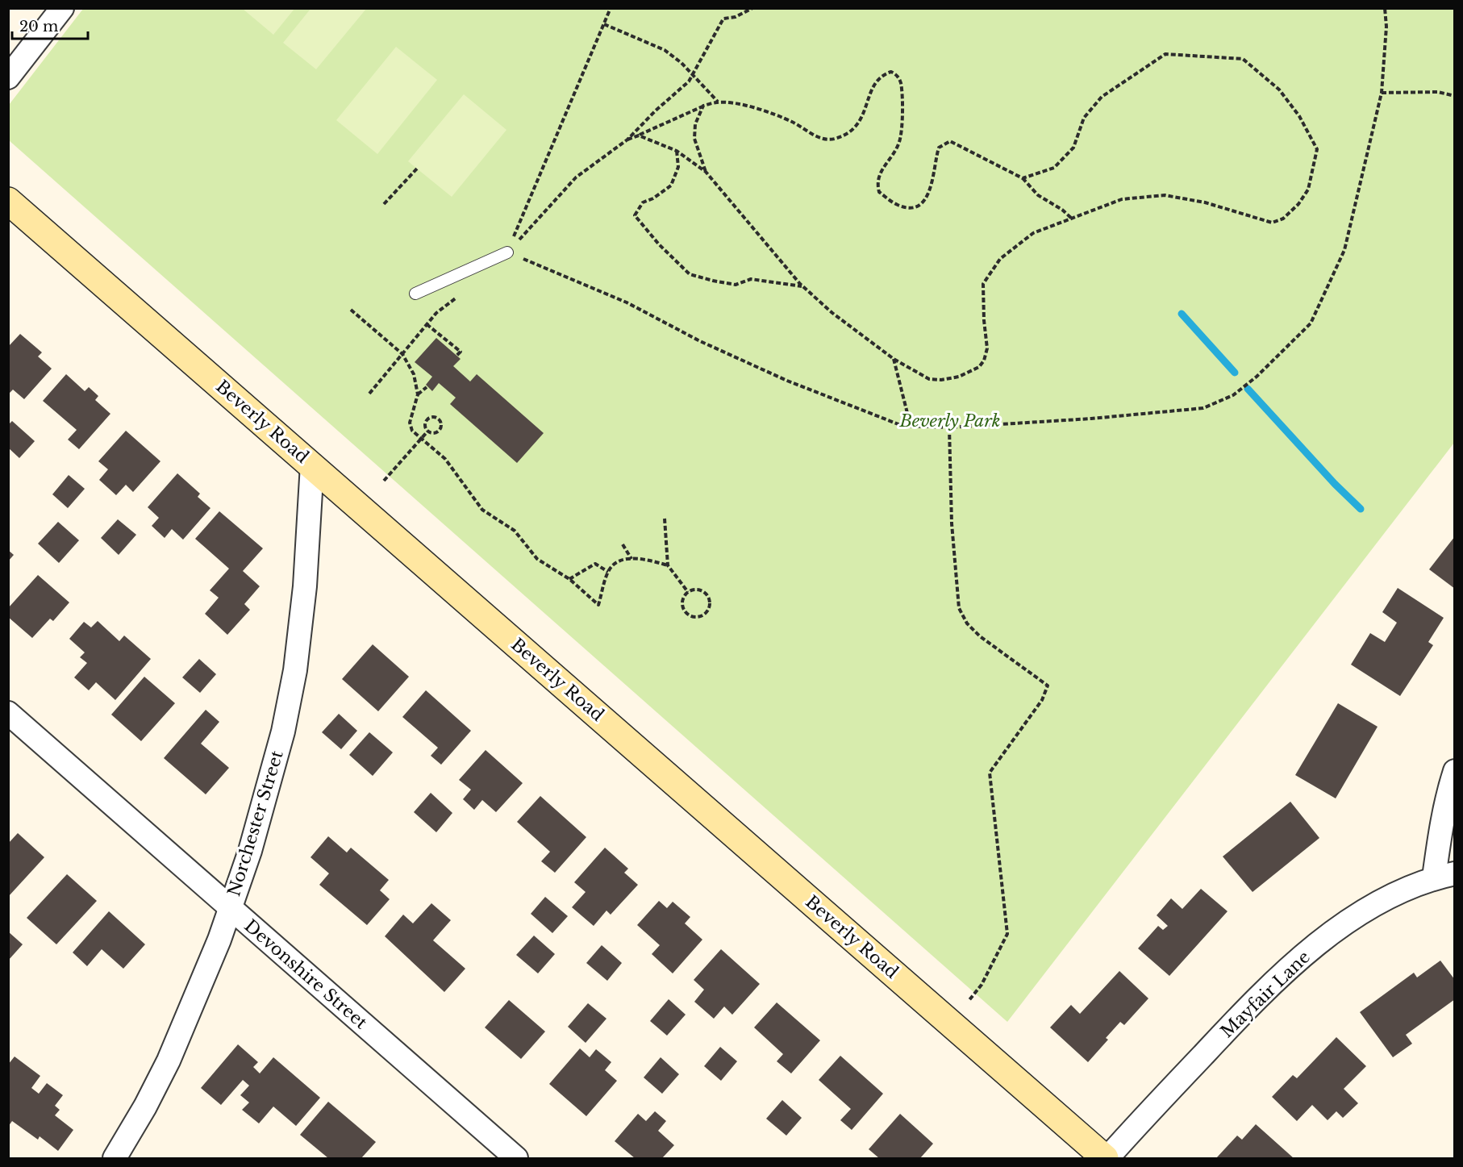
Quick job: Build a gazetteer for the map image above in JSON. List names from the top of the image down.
{
  "streets": {
    "street": [
      "Beverly Road",
      "Norchester Street",
      "Devonshire Street",
      "Mayfair Lane"
    ]
  },
  "crossings": [
    ["Beverly Road", "Norchester Street"],
    ["Beverly Road", "Mayfair Lane"],
    ["Norchester Street", "Devonshire Street"]
  ],
  "parks": ["Beverly Park"],
  "scale_bar": "20 m"
}
